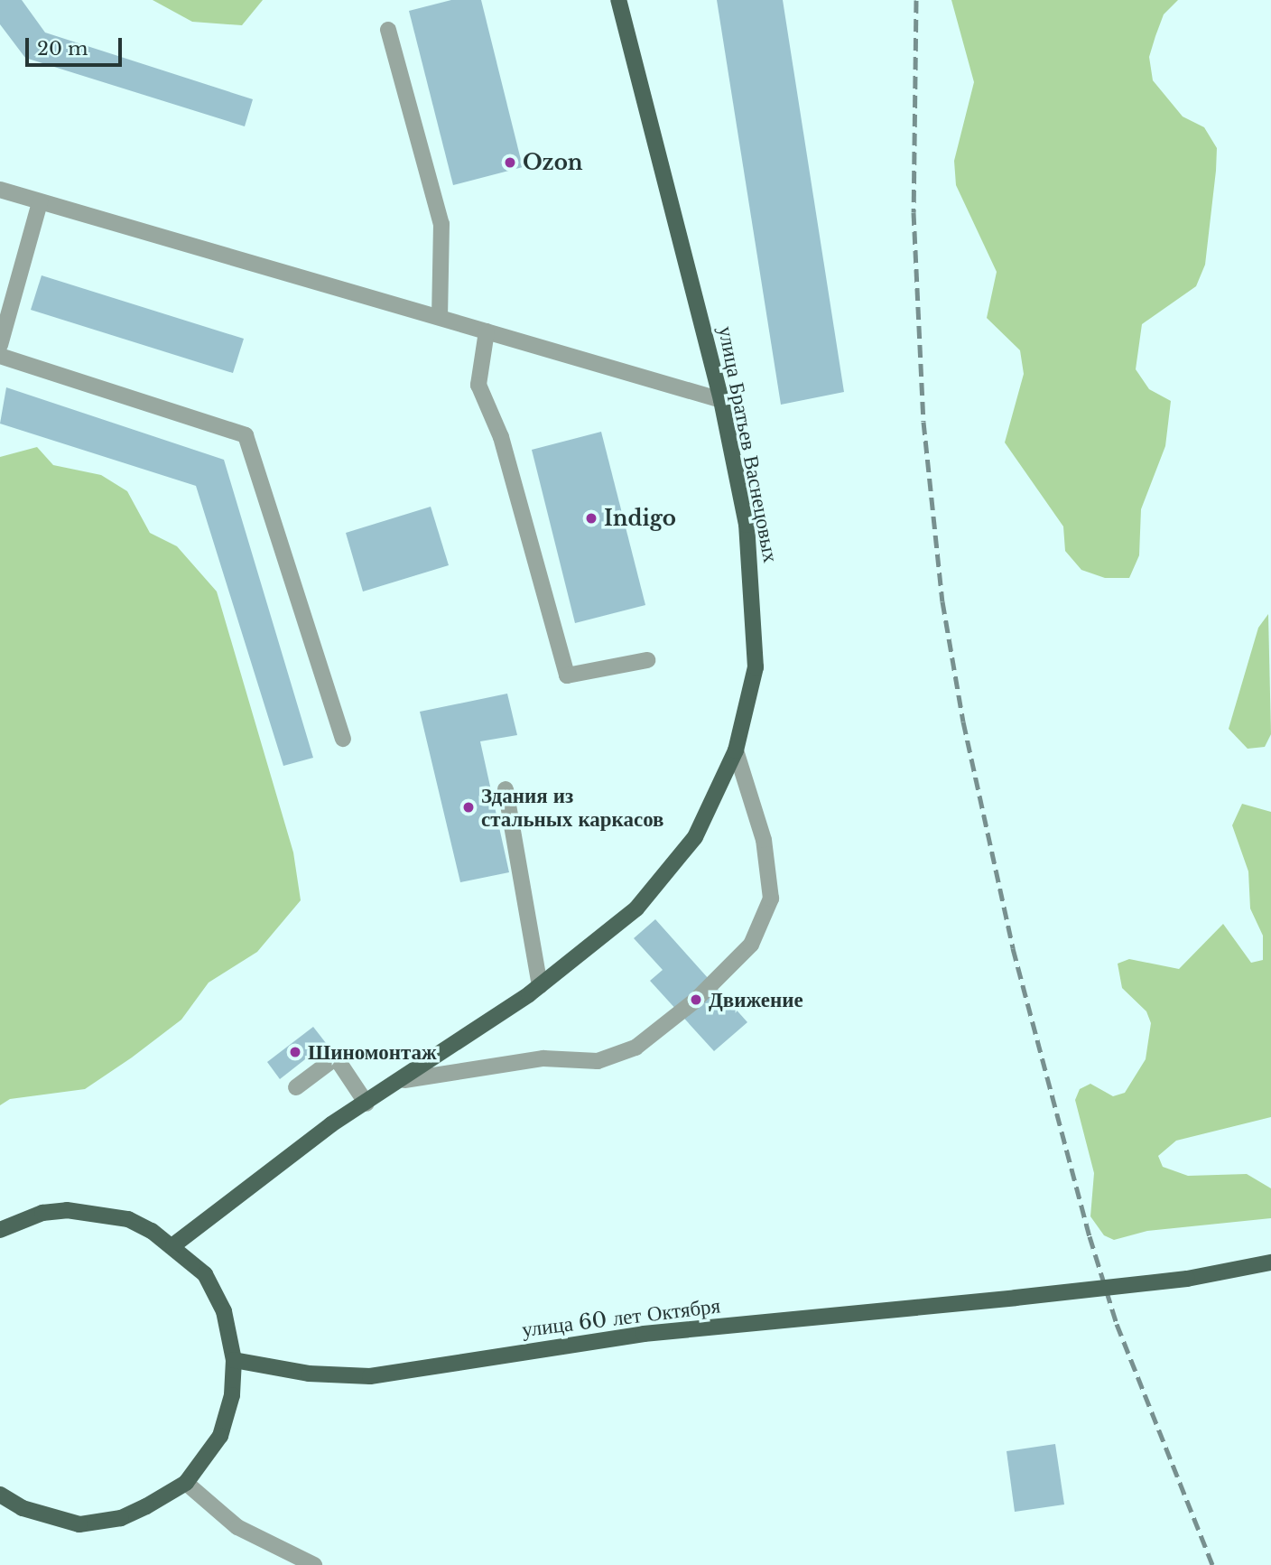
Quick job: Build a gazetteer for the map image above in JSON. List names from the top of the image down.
{
  "streets": {
    "main road": ["улица Братьев Васнецовых", "улица 60 лет Октября"]
  },
  "places": [
    "Ozon",
    "Indigo",
    "Здания из стальных каркасов",
    "Движение",
    "Шиномонтаж"
  ],
  "scale_bar": "20 m"
}
